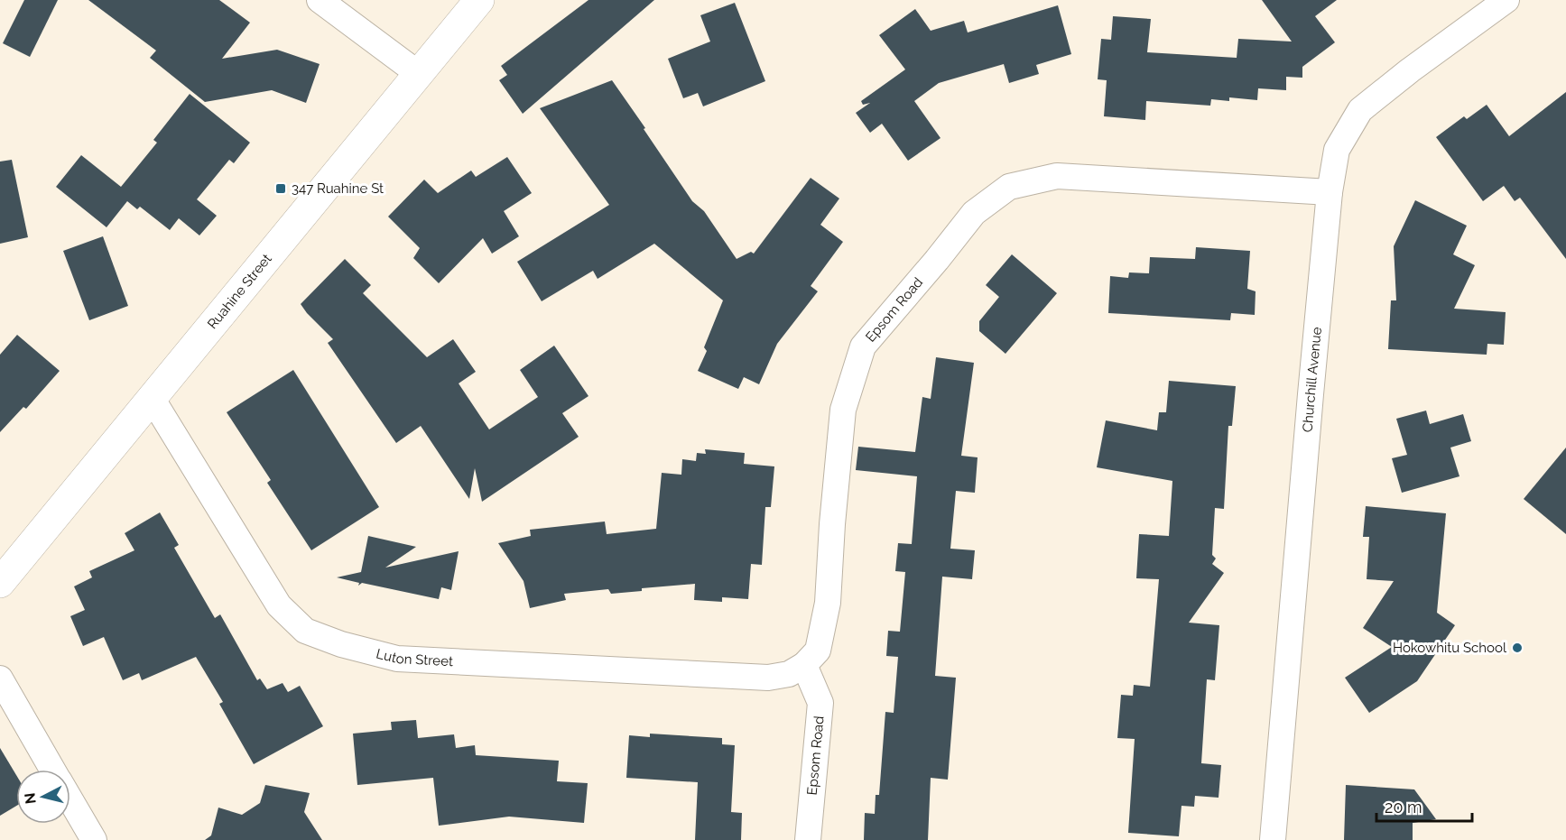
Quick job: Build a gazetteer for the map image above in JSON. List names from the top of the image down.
{
  "streets": {
    "street": [
      "Ruahine Street",
      "Epsom Road",
      "Churchill Avenue",
      "Luton Street"
    ]
  },
  "crossings": [
    ["Ruahine Street", "Luton Street"],
    ["Epsom Road", "Churchill Avenue"],
    ["Epsom Road", "Luton Street"]
  ],
  "places": {
    "transit": ["347 Ruahine St"],
    "other": ["Hokowhitu School"]
  },
  "scale_bar": "20 m",
  "north": "left"
}
